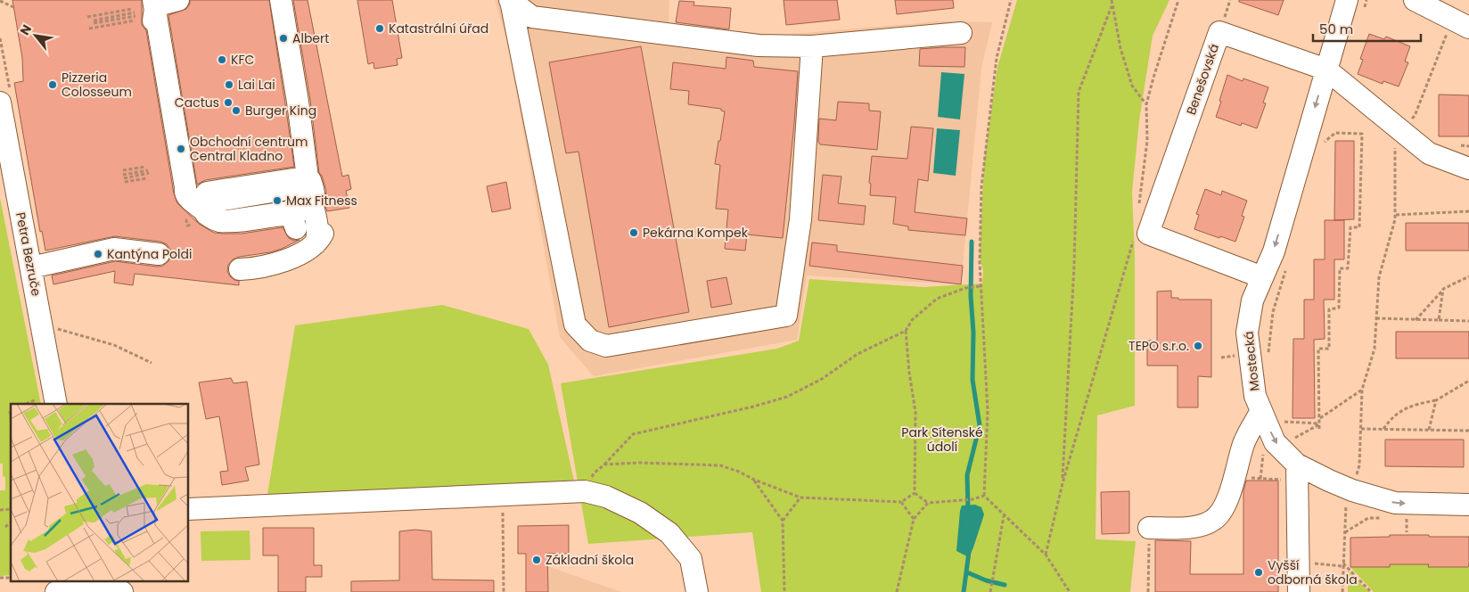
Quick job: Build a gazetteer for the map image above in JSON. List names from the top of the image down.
{
  "streets": {
    "street": ["Benešovská", "Petra Bezruče", "Mostecká"]
  },
  "crossings": [
    ["Benešovská", "Mostecká"]
  ],
  "parks": ["Park Sítenské údolí"],
  "places": [
    "Katastrální úřad",
    "Albert",
    "KFC",
    "Pizzeria Colosseum",
    "Lai Lai",
    "Cactus",
    "Burger King",
    "Obchodní centrum Central Kladno",
    "Max Fitness",
    "Pekárna Kompek",
    "Kantýna Poldi",
    "TEPO s.r.o.",
    "Základní škola",
    "Vyšší odborná škola"
  ],
  "scale_bar": "50 m",
  "north": "top left"
}
